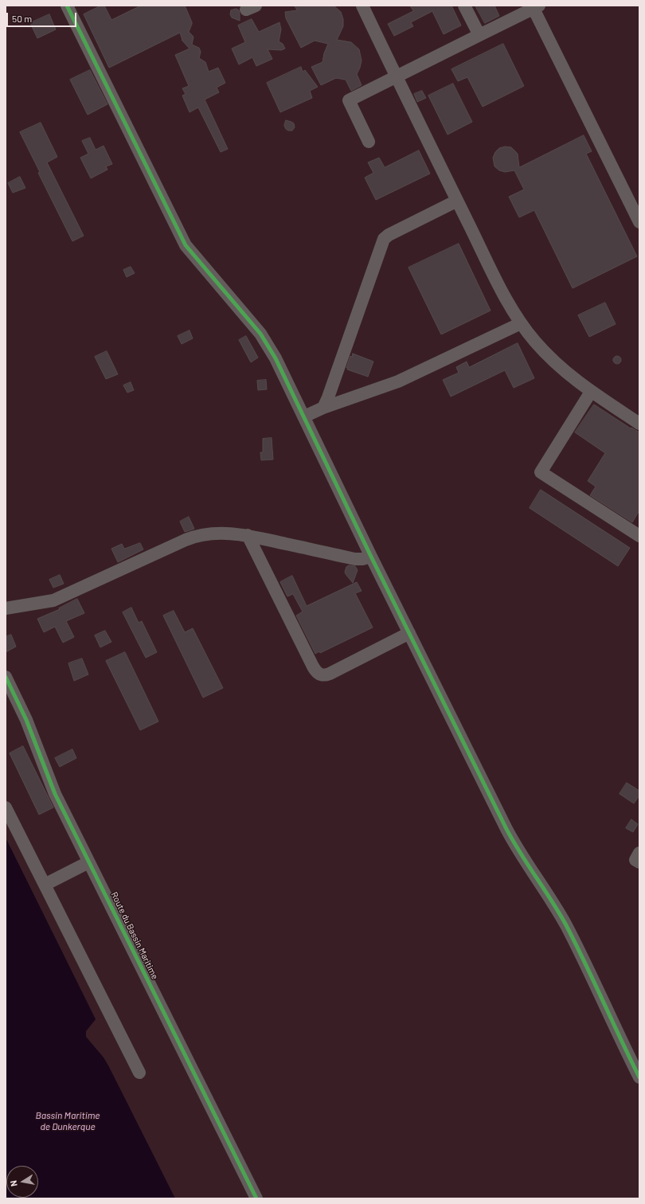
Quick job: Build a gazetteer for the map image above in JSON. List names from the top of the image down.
{
  "streets": {
    "street": ["Route du Bassin Maritime"]
  },
  "water": ["Bassin Maritime de Dunkerque"],
  "scale_bar": "50 m",
  "north": "left"
}
